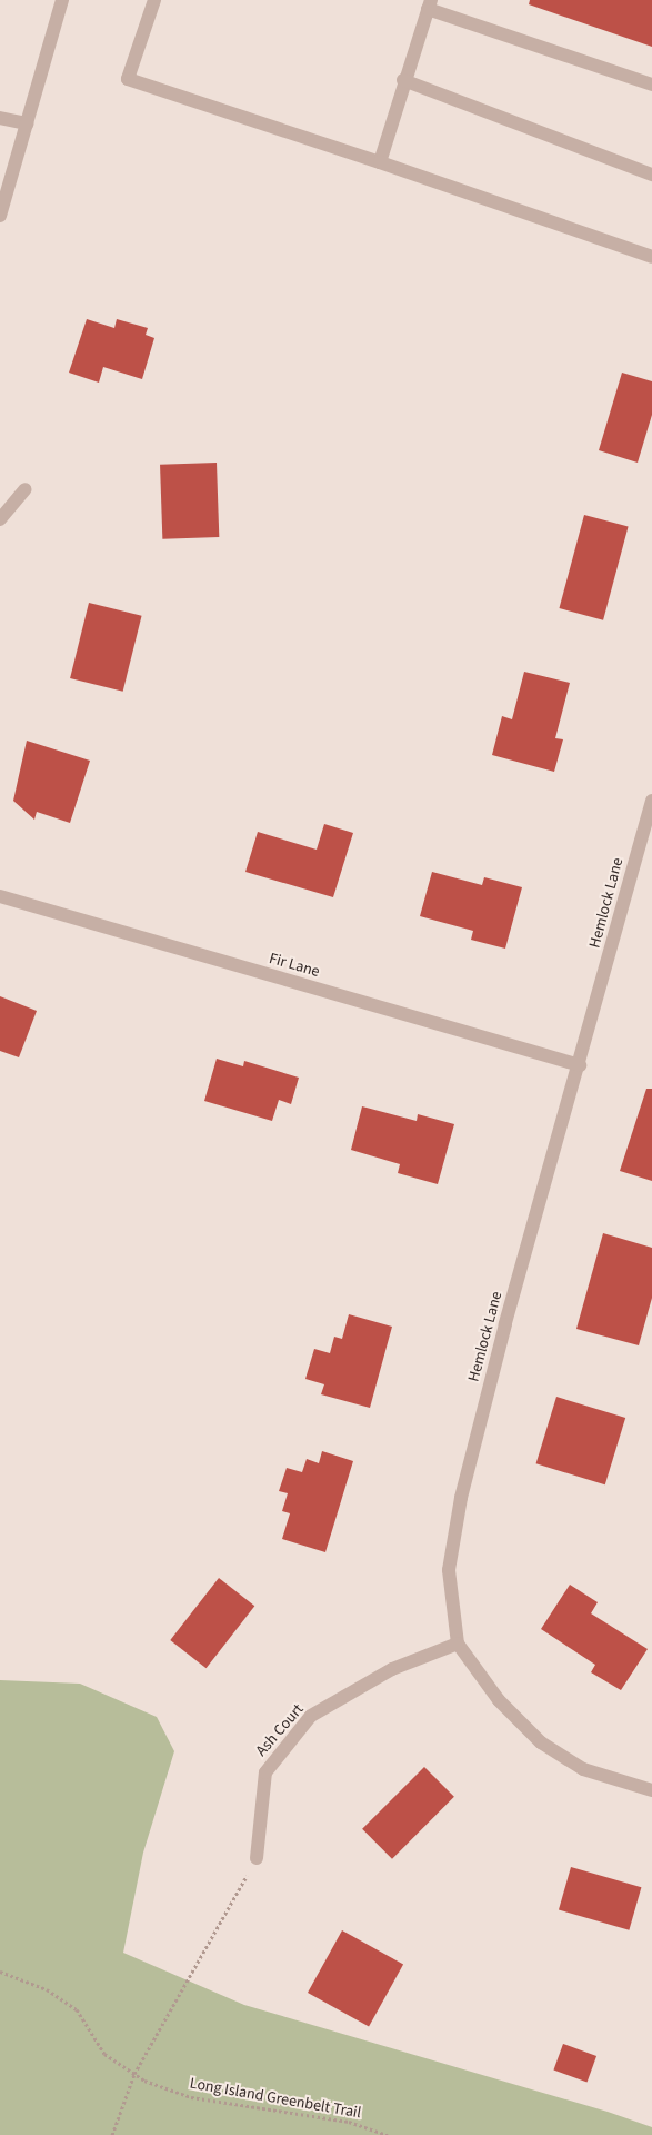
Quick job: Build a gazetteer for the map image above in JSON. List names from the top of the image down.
{
  "streets": {
    "street": ["Hemlock Lane", "Fir Lane", "Ash Court"],
    "path": ["Long Island Greenbelt Trail"]
  },
  "crossings": [
    ["Hemlock Lane", "Fir Lane"],
    ["Hemlock Lane", "Ash Court"]
  ]
}
